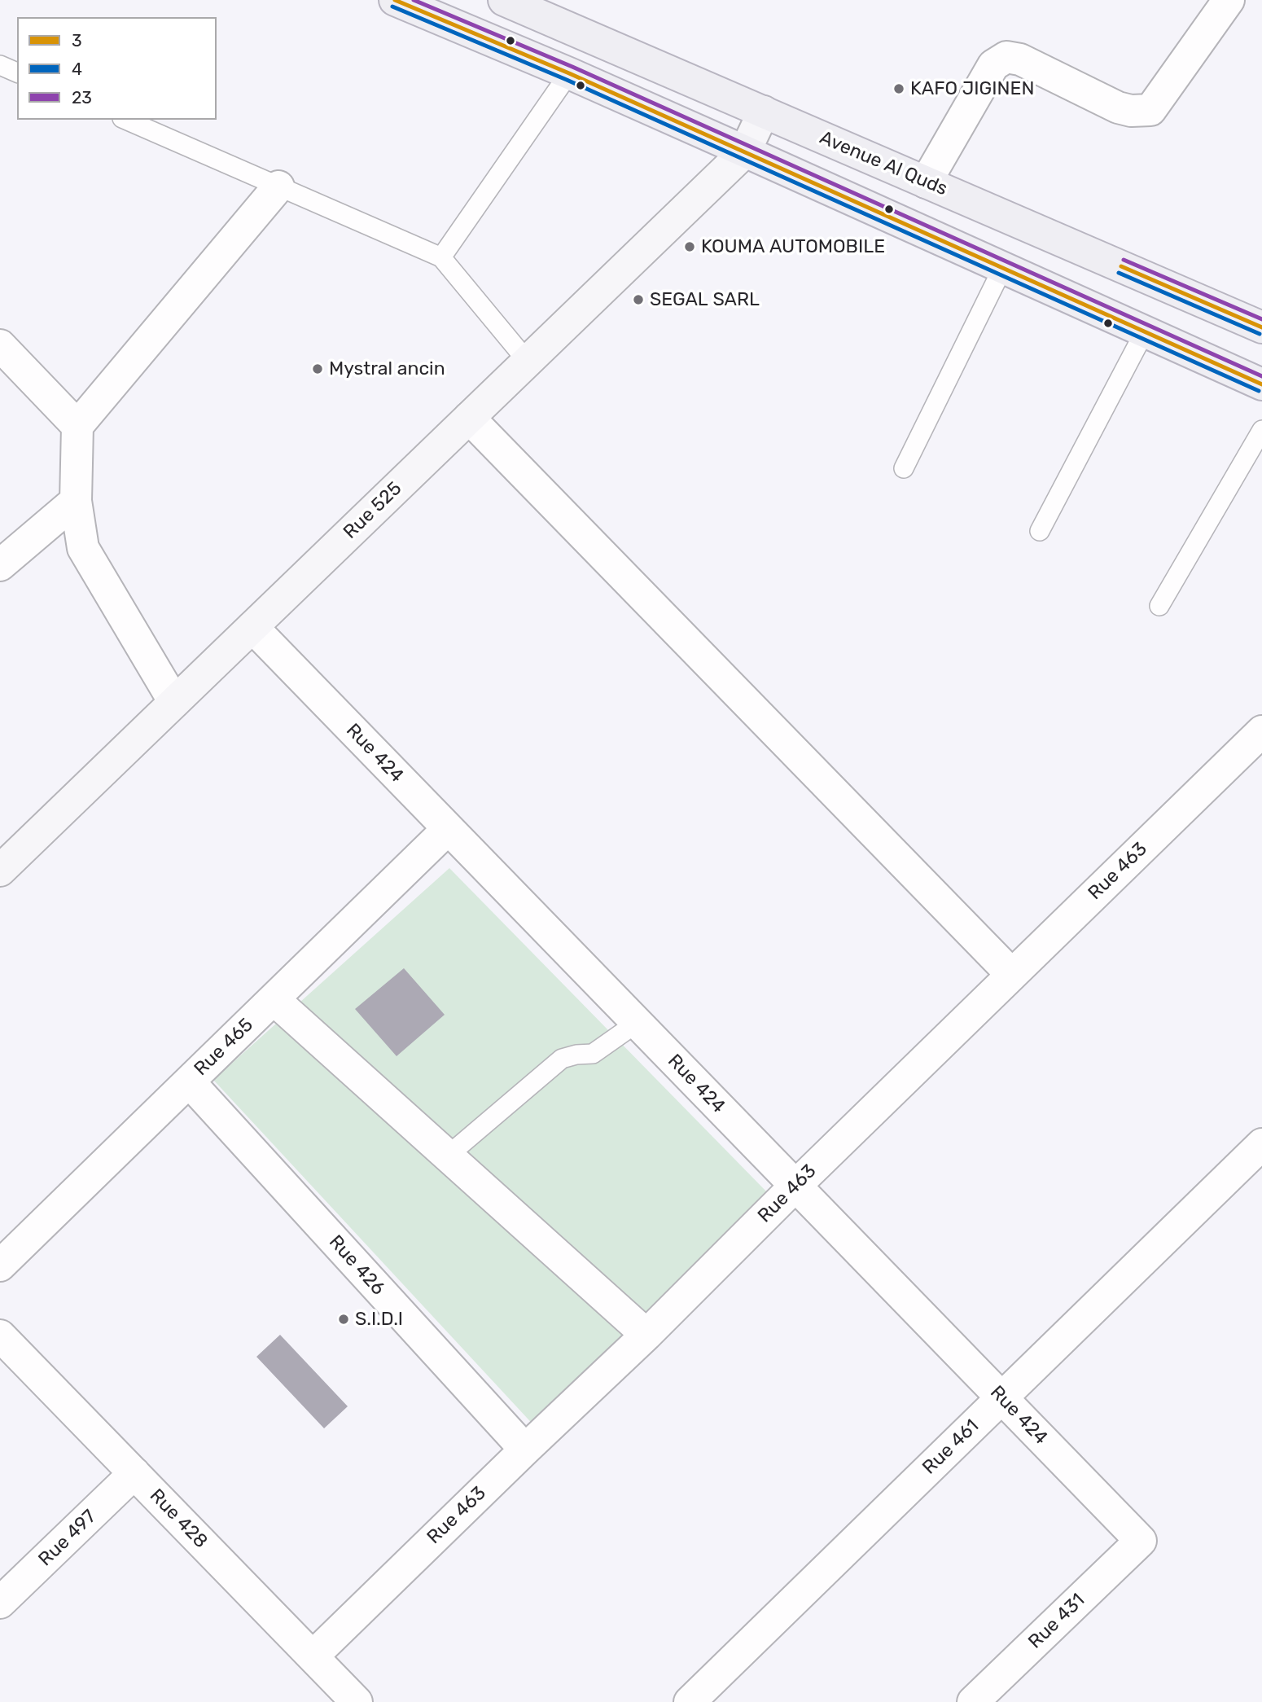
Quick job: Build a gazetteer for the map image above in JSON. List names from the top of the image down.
{
  "streets": {
    "main road": ["Avenue Al Quds"],
    "street": [
      "Rue 525",
      "Rue 424",
      "Rue 463",
      "Rue 465",
      "Rue 426",
      "Rue 461",
      "Rue 428",
      "Rue 497",
      "Rue 431"
    ]
  },
  "crossings": [
    ["Rue 525", "Rue 424"],
    ["Rue 424", "Rue 463"],
    ["Rue 424", "Rue 465"],
    ["Rue 424", "Rue 461"],
    ["Rue 424", "Rue 431"],
    ["Rue 463", "Rue 426"],
    ["Rue 463", "Rue 428"],
    ["Rue 465", "Rue 426"],
    ["Rue 428", "Rue 497"]
  ],
  "places": [
    "KAFO JIGINEN",
    "KOUMA AUTOMOBILE",
    "SEGAL SARL",
    "Mystral ancin",
    "S.I.D.I"
  ],
  "lines": ["transit line 3", "transit line 23", "transit line 4"],
  "legend": ["3", "4", "23"]
}
